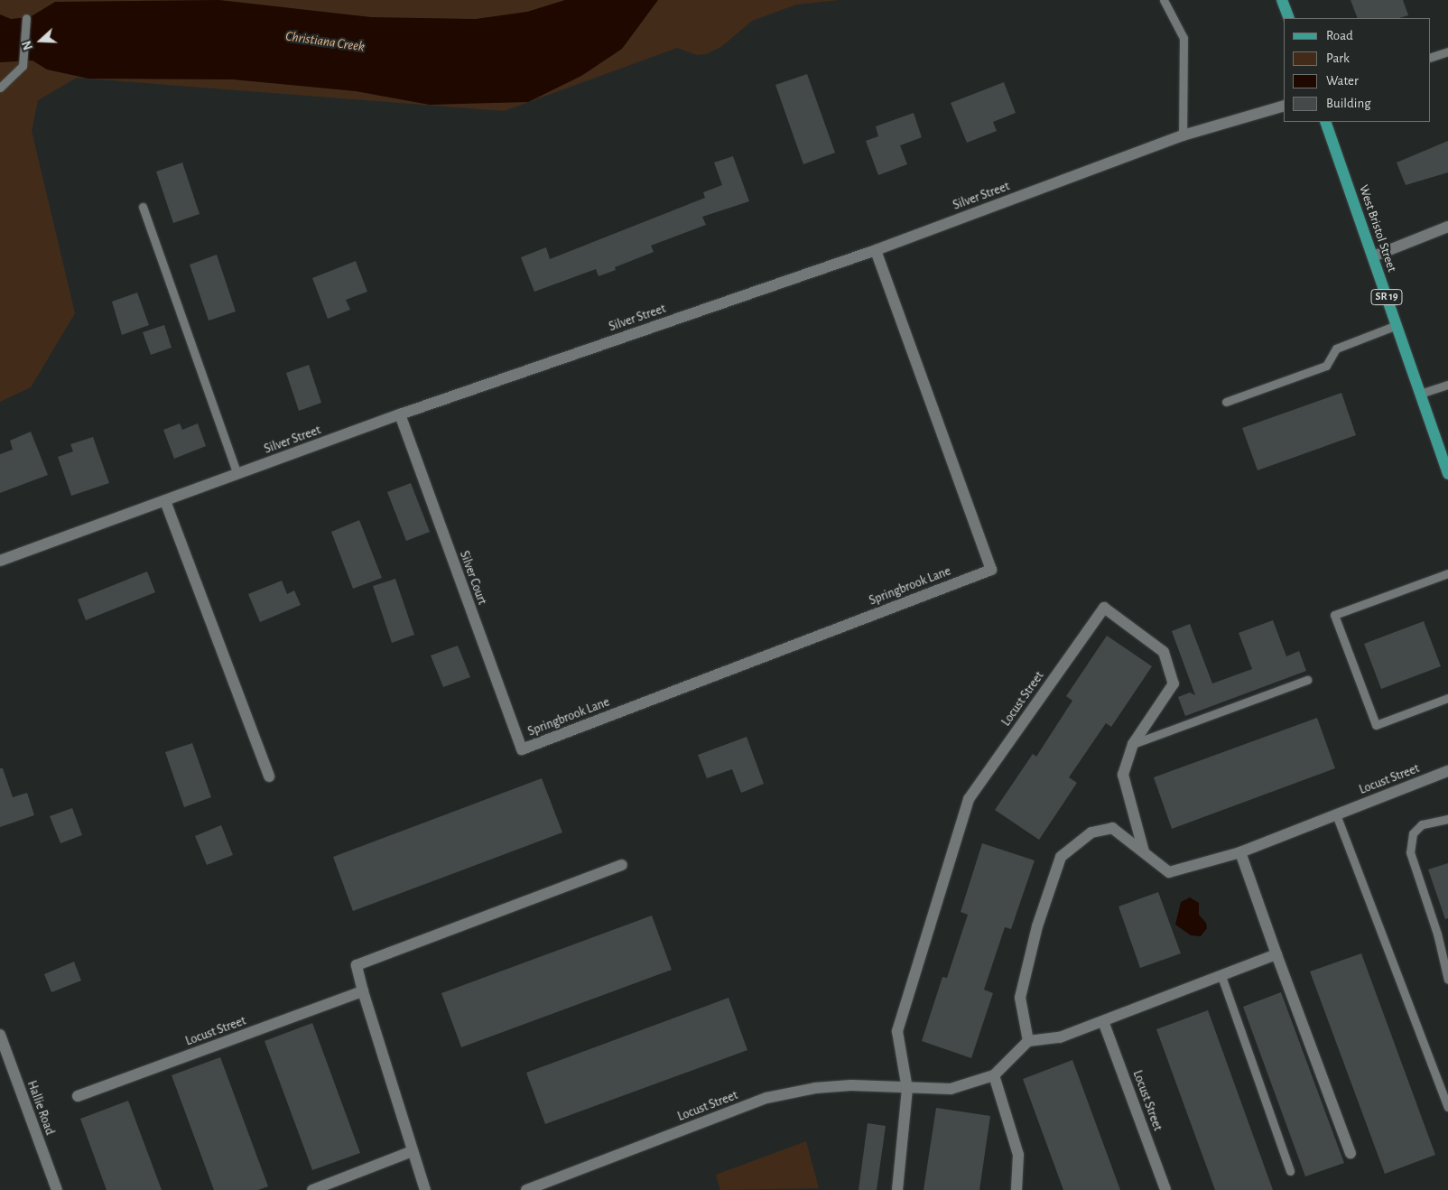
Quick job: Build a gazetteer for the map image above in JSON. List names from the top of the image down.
{
  "streets": {
    "main road": ["West Bristol Street", "SR 19"],
    "street": [
      "Silver Street",
      "Silver Court",
      "Springbrook Lane",
      "Locust Street",
      "Hallie Road"
    ]
  },
  "crossings": [
    ["Silver Street", "Silver Court"],
    ["Silver Street", "Springbrook Lane"],
    ["Silver Court", "Springbrook Lane"]
  ],
  "water": ["Christiana Creek"],
  "legend": [
    "Road",
    "Park",
    "Water",
    "Building"
  ],
  "north": "left"
}
